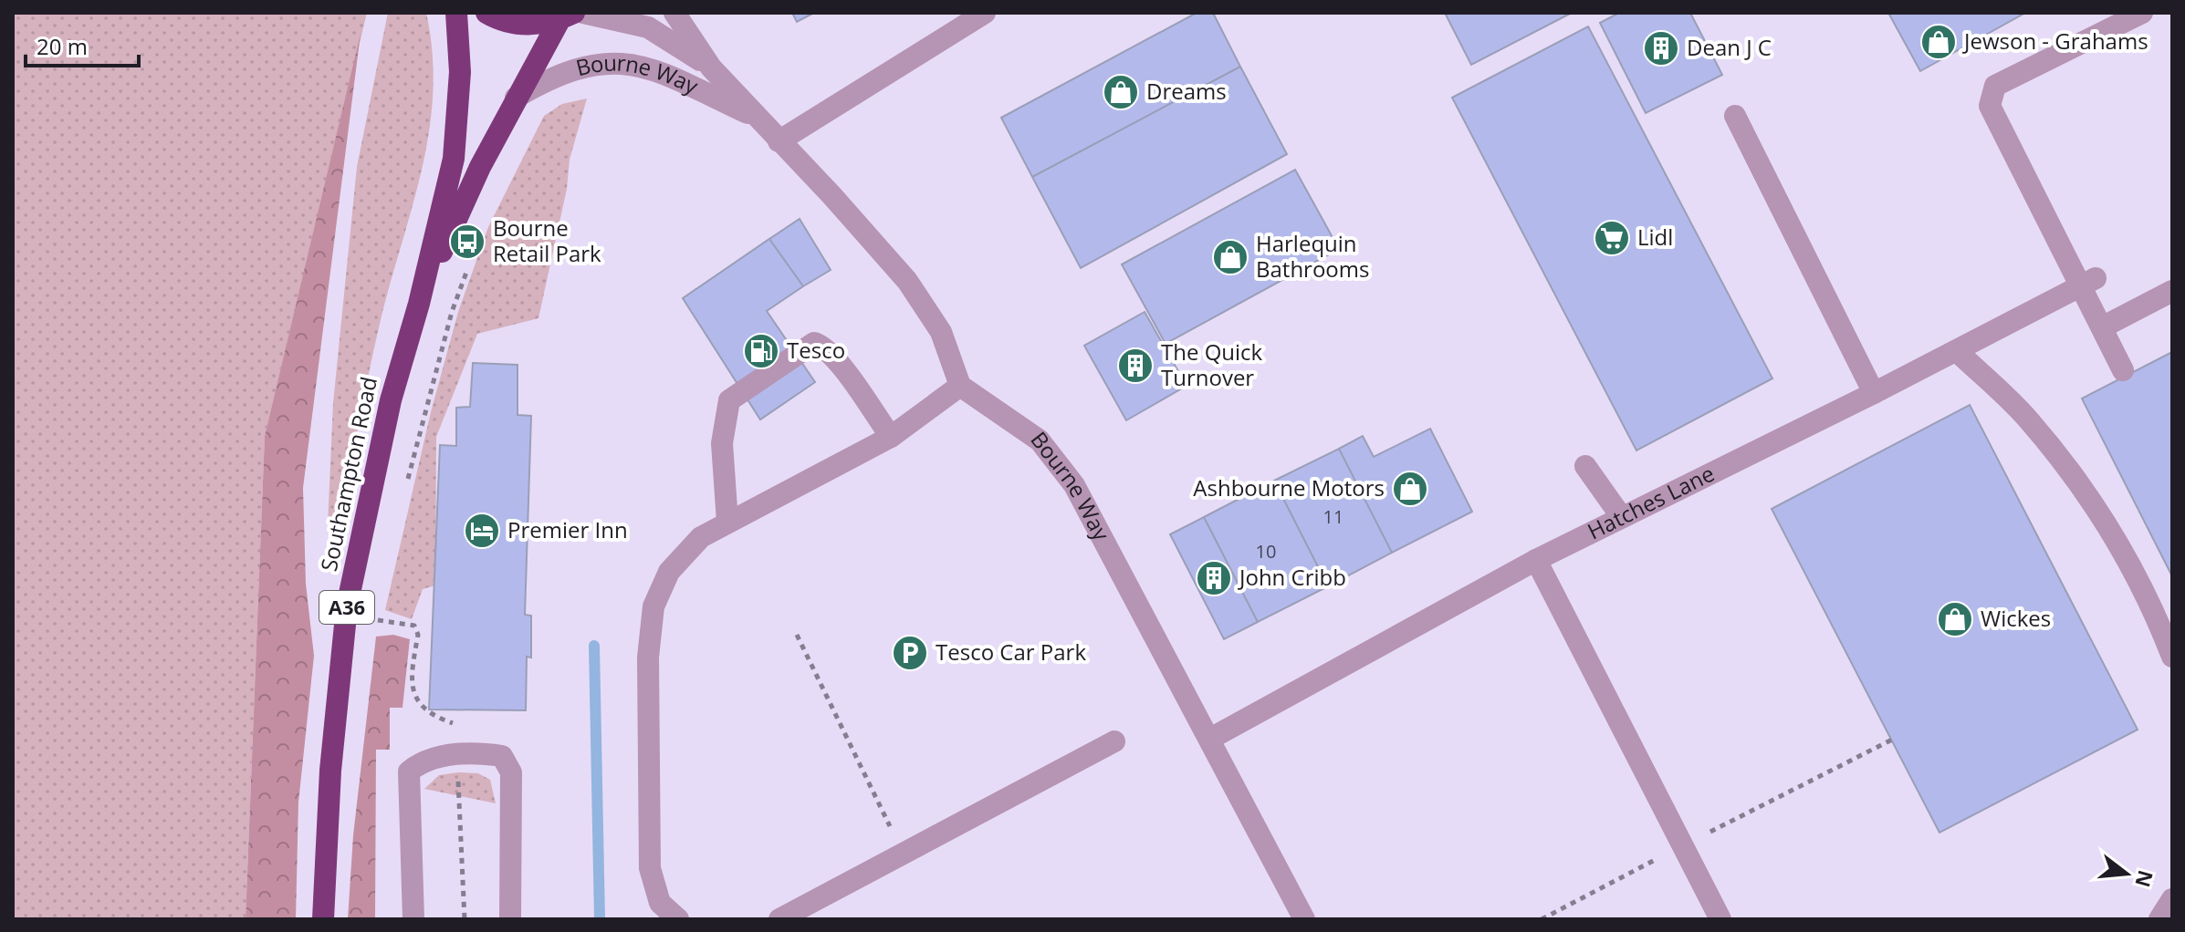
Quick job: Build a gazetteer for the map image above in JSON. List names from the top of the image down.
{
  "streets": {
    "highway": ["Southampton Road", "A36"],
    "street": ["Bourne Way", "Hatches Lane"]
  },
  "crossings": [
    ["Bourne Way", "Hatches Lane"],
    ["Bourne Way", "A36"],
    ["Southampton Road", "A36"]
  ],
  "places": {
    "shop": [
      "Jewson - Grahams",
      "Dreams",
      "Harlequin Bathrooms",
      "Ashbourne Motors",
      "Wickes"
    ],
    "building": ["Dean J C", "The Quick Turnover", "John Cribb"],
    "supermarket": ["Lidl"],
    "bus stop": ["Bourne Retail Park"],
    "fuel station": ["Tesco"],
    "hotel": ["Premier Inn"],
    "parking": ["Tesco Car Park"]
  },
  "house_numbers": ["11", "10"],
  "scale_bar": "20 m",
  "north": "right"
}
